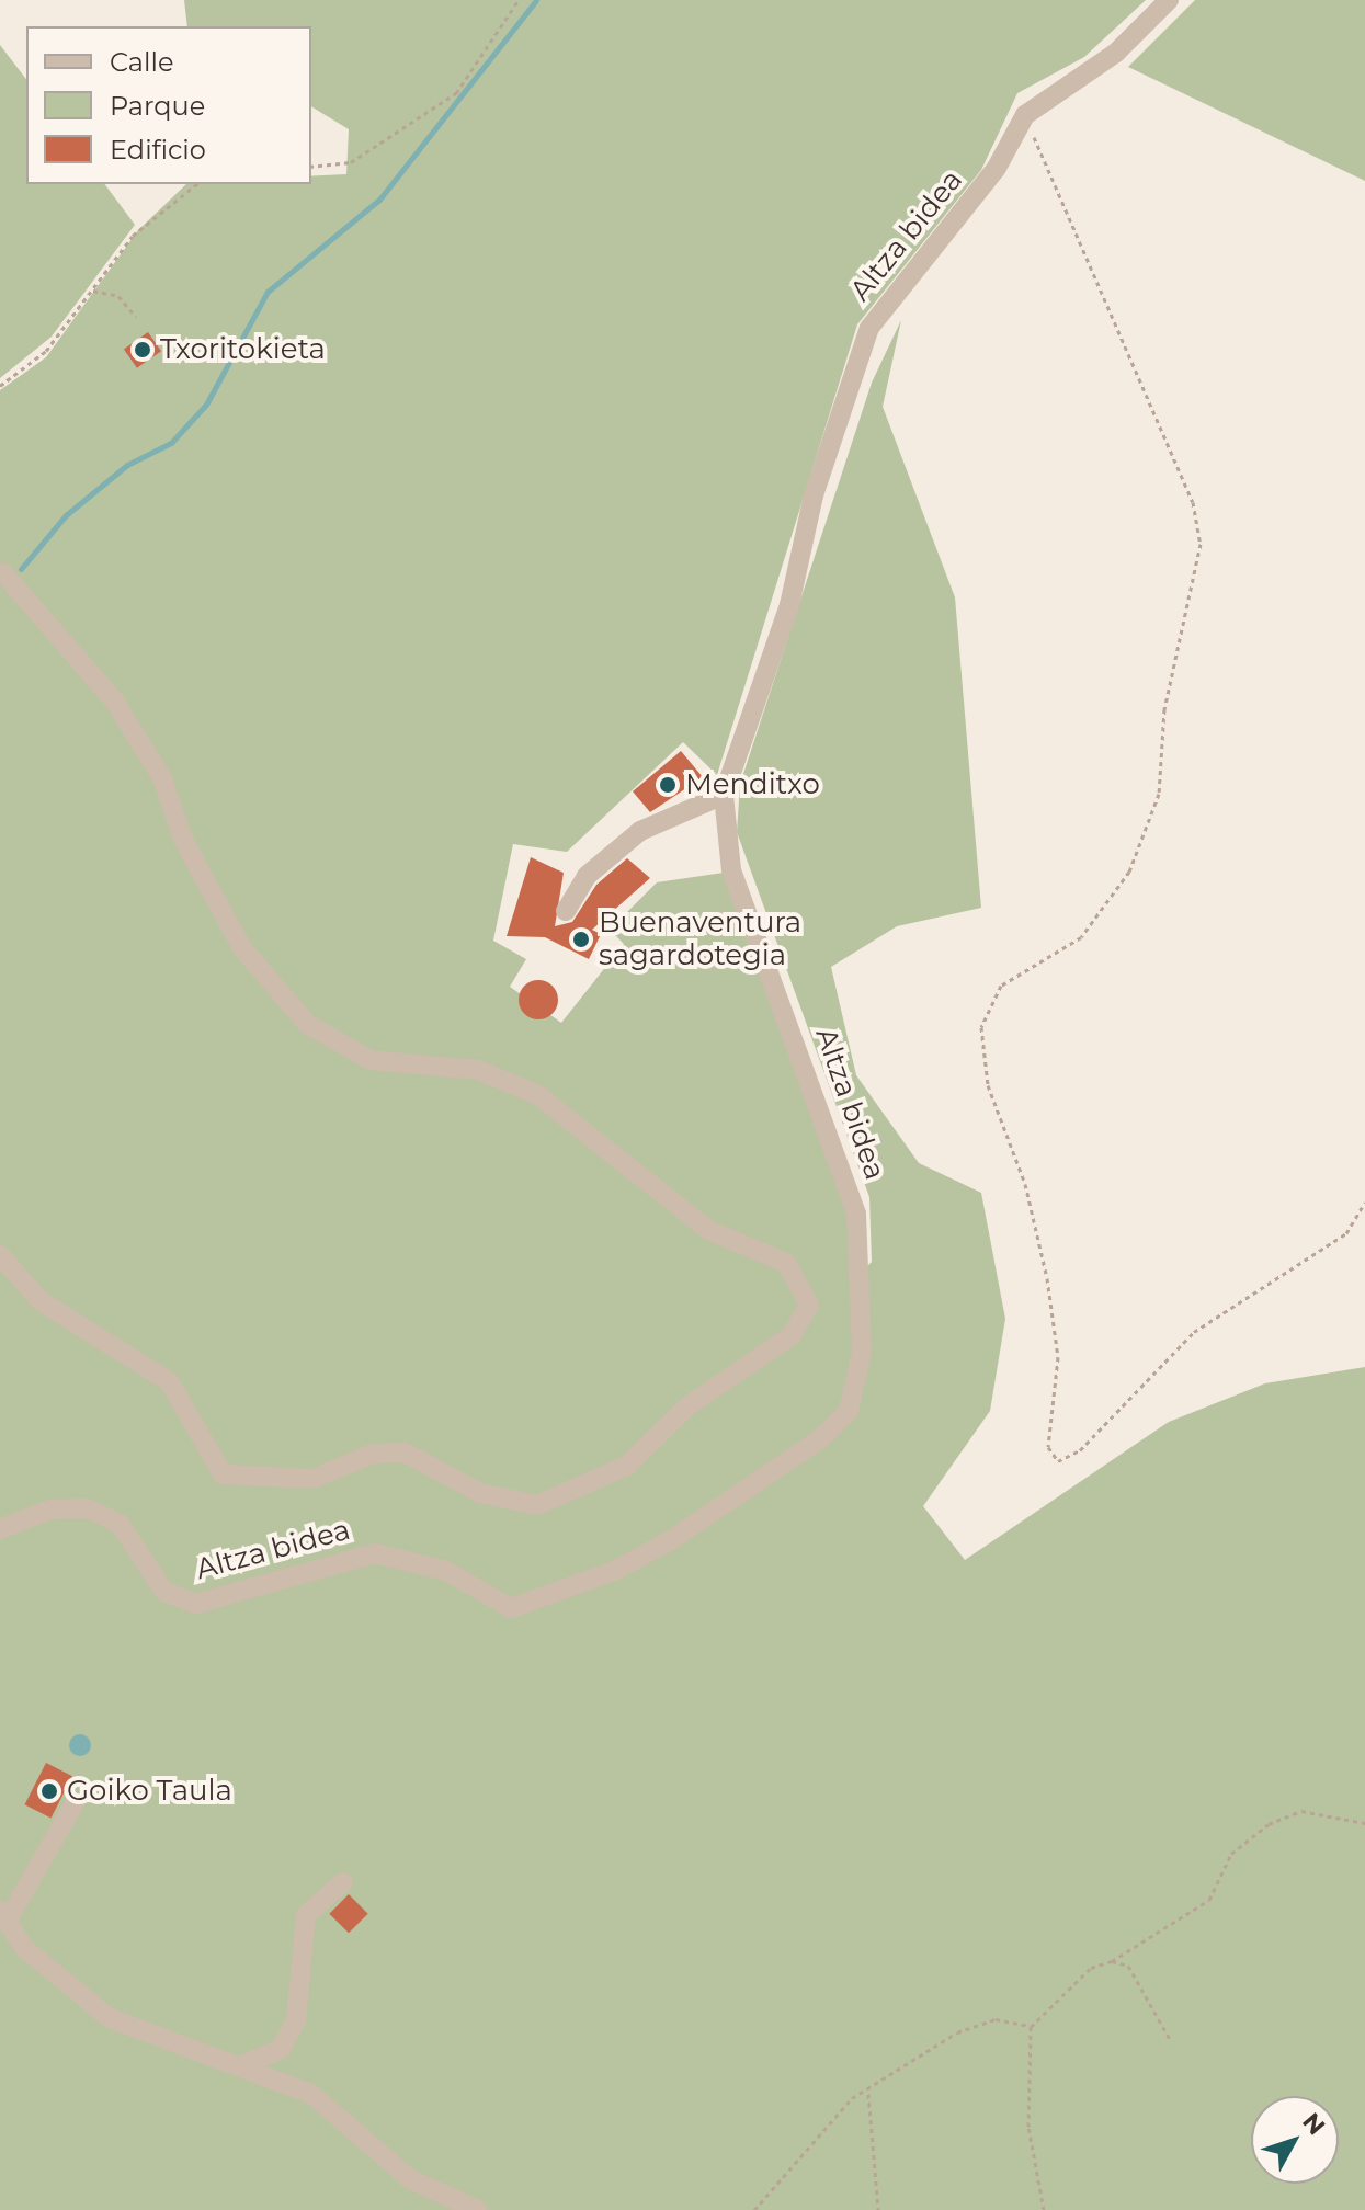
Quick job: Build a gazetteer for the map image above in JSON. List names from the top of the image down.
{
  "streets": {
    "street": ["Altza bidea"]
  },
  "places": [
    "Txoritokieta",
    "Menditxo",
    "Buenaventura sagardotegia",
    "Goiko Taula"
  ],
  "legend": ["Calle", "Parque", "Edificio"],
  "north": "top right"
}
